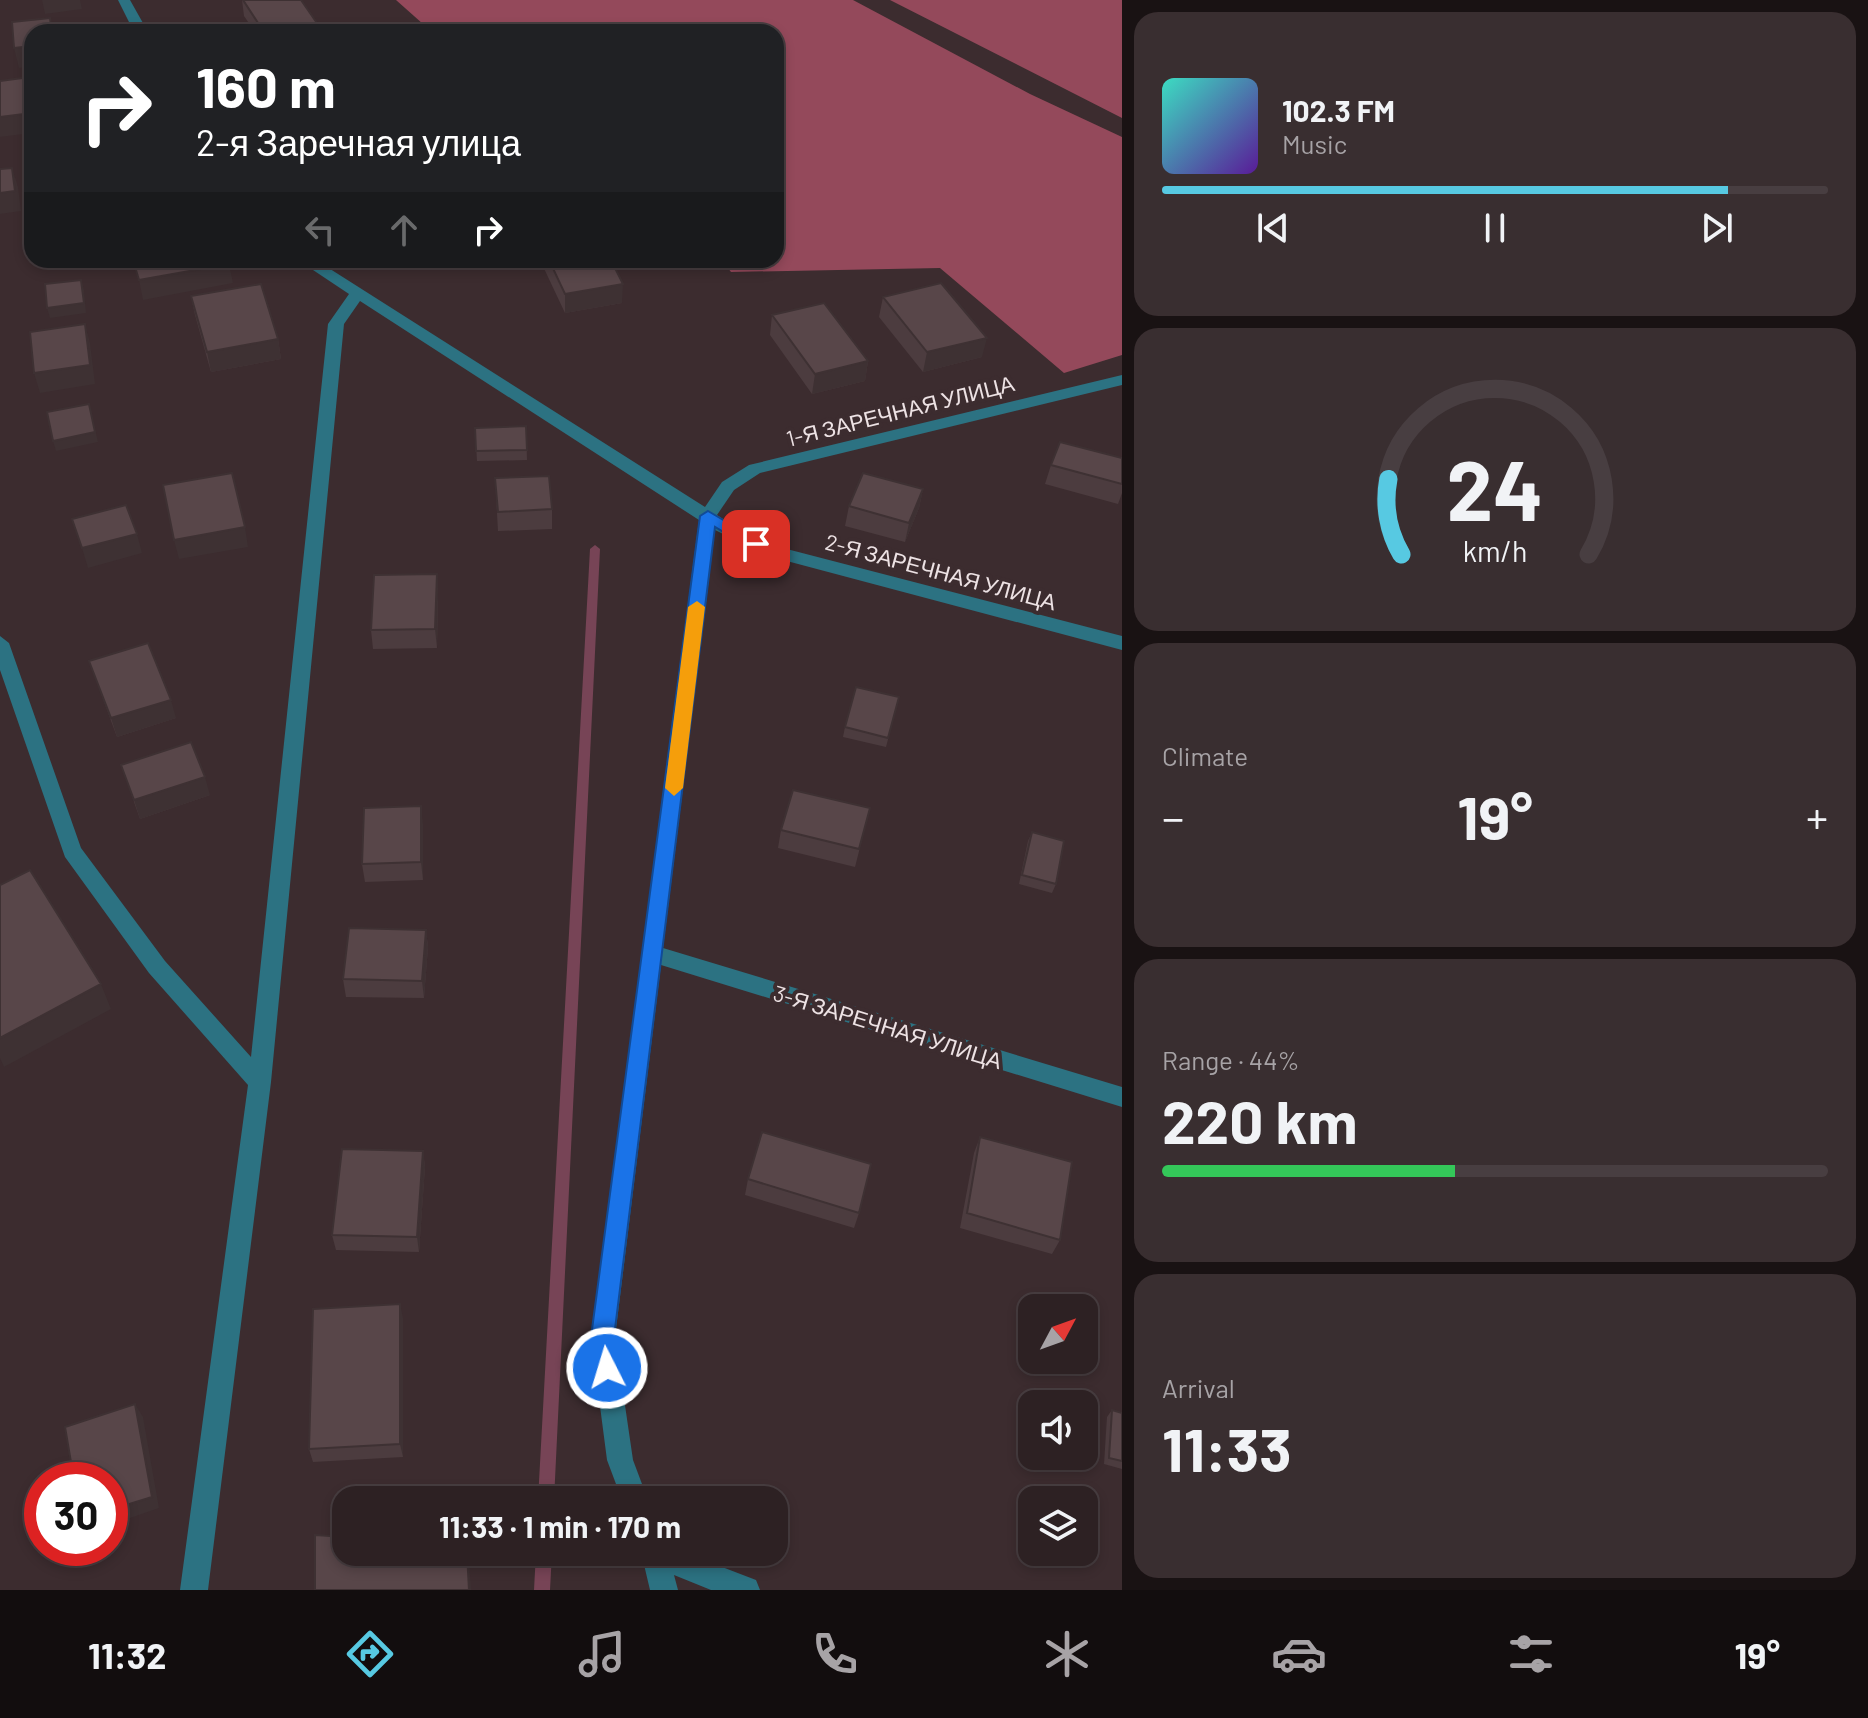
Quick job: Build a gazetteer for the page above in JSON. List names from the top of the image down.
{
  "streets": {
    "street": ["1-Я ЗАРЕЧНАЯ УЛИЦА", "2-Я ЗАРЕЧНАЯ УЛИЦА", "3-Я ЗАРЕЧНАЯ УЛИЦА"]
  },
  "crossings": [
    ["1-Я ЗАРЕЧНАЯ УЛИЦА", "2-Я ЗАРЕЧНАЯ УЛИЦА"]
  ],
  "north": "top right",
  "page": {
    "turn": ["160 m", "2-я Заречная улица"],
    "song": ["102.3 FM", "Music"],
    "tile": [
      "Climate",
      ["Range · 44%", "220 km"],
      ["Arrival", "11:33"]
    ],
    "heat": ["−", "19°", "+"],
    "limit": "30",
    "trip": "11:33 · 1 min · 170 m",
    "tabs": ["11:32", "19°"],
    "gauge": ["24", "km/h"]
  }
}
